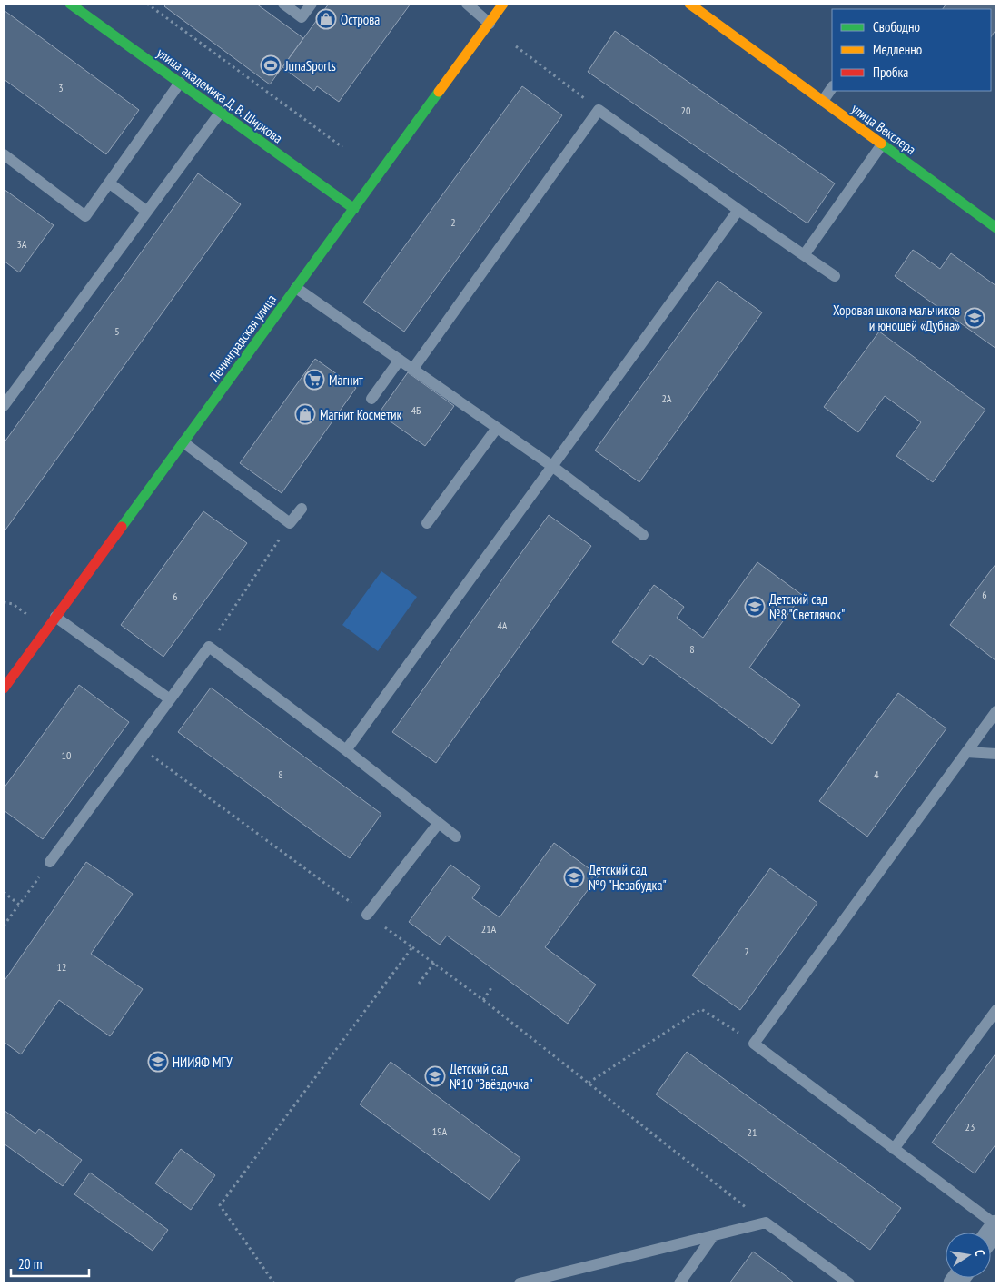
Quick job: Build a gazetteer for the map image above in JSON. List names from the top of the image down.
{
  "streets": {
    "street": ["улица академика Д. В. Ширкова", "улица Векслера", "Ленинградская улица"]
  },
  "crossings": [
    ["улица академика Д. В. Ширкова", "Ленинградская улица"]
  ],
  "places": {
    "shop": ["Острова", "Магнит Косметик"],
    "sports": ["JunaSports"],
    "school or university": [
      "Хоровая школа мальчиков и юношей «Дубна»",
      "Детский сад №8 \"Светлячок\"",
      "Детский сад №9 \"Незабудка\"",
      "НИИЯФ МГУ",
      "Детский сад №10 \"Звёздочка\""
    ],
    "supermarket": ["Магнит"]
  },
  "house_numbers": [
    "3",
    "20",
    "2",
    "3А",
    "5",
    "2А",
    "4Б",
    "6",
    "6",
    "4А",
    "8",
    "10",
    "8",
    "4",
    "21А",
    "2",
    "12",
    "23",
    "19А",
    "21"
  ],
  "legend": ["Свободно", "Медленно", "Пробка"],
  "scale_bar": "20 m",
  "north": "right"
}
